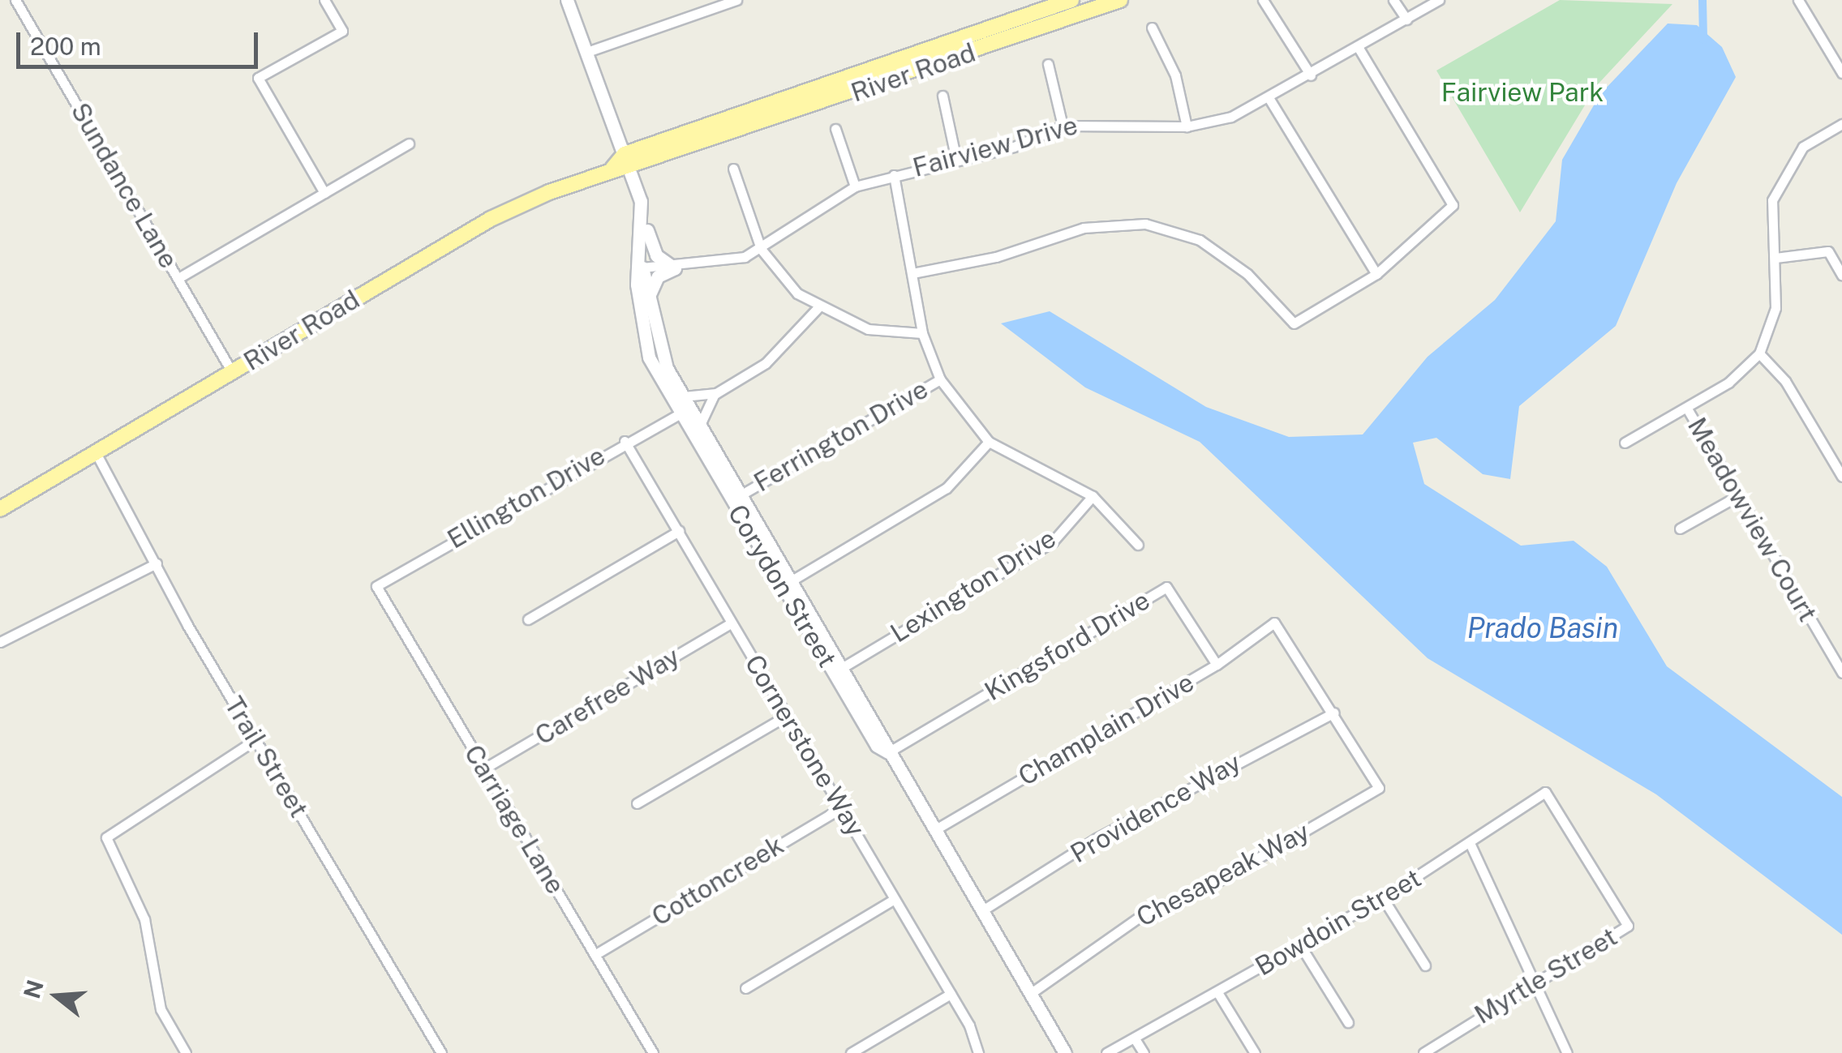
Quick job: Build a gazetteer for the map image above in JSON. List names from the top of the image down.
{
  "streets": {
    "main road": ["River Road", "Corydon Street"],
    "street": [
      "Fairview Drive",
      "Sundance Lane",
      "Ferrington Drive",
      "Ellington Drive",
      "Meadowview Court",
      "Lexington Drive",
      "Kingsford Drive",
      "Carefree Way",
      "Champlain Drive",
      "Cornerstone Way",
      "Trail Street",
      "Providence Way",
      "Carriage Lane",
      "Chesapeak Way",
      "Cottoncreek",
      "Bowdoin Street",
      "Myrtle Street"
    ]
  },
  "crossings": [
    ["River Road", "Sundance Lane"],
    ["River Road", "Corydon Street"],
    ["River Road", "Trail Street"],
    ["Fairview Drive", "Corydon Street"],
    ["Ferrington Drive", "Corydon Street"],
    ["Ellington Drive", "Corydon Street"],
    ["Ellington Drive", "Cornerstone Way"],
    ["Ellington Drive", "Carriage Lane"],
    ["Corydon Street", "Lexington Drive"],
    ["Corydon Street", "Kingsford Drive"],
    ["Corydon Street", "Champlain Drive"],
    ["Corydon Street", "Providence Way"],
    ["Corydon Street", "Chesapeak Way"],
    ["Kingsford Drive", "Champlain Drive"],
    ["Carefree Way", "Cornerstone Way"],
    ["Carefree Way", "Carriage Lane"],
    ["Champlain Drive", "Providence Way"],
    ["Champlain Drive", "Chesapeak Way"],
    ["Cornerstone Way", "Cottoncreek"],
    ["Providence Way", "Chesapeak Way"],
    ["Carriage Lane", "Cottoncreek"],
    ["Bowdoin Street", "Myrtle Street"]
  ],
  "water": ["Prado Basin"],
  "parks": ["Fairview Park"],
  "scale_bar": "200 m",
  "north": "left"
}
